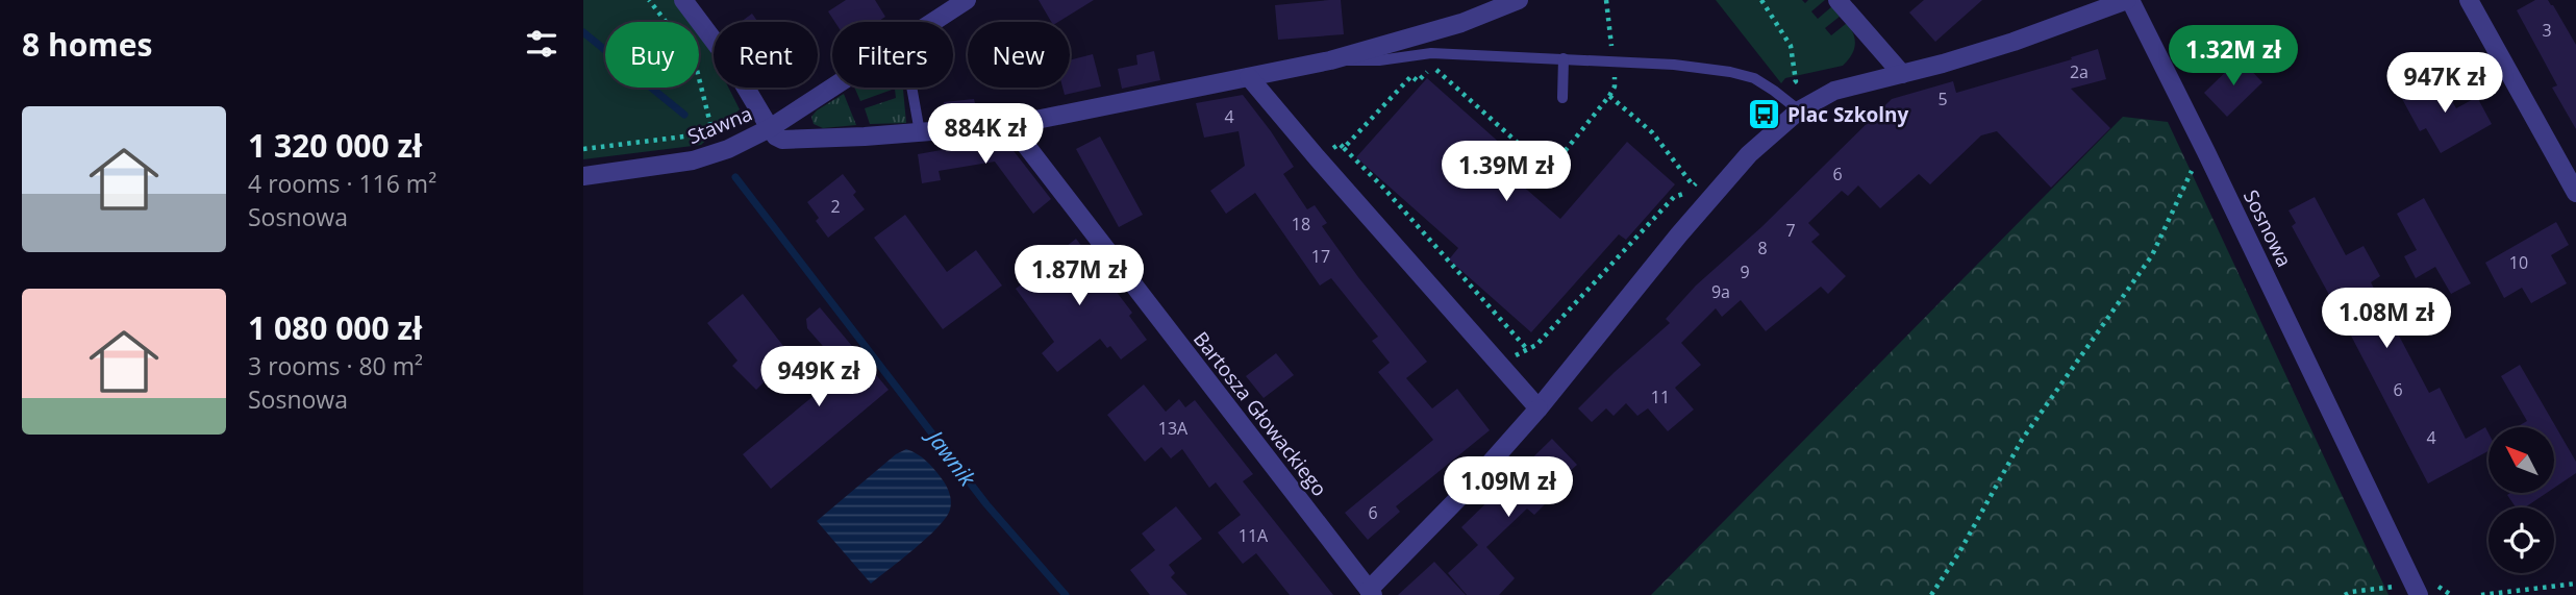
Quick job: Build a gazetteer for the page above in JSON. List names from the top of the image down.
{
  "streets": {
    "street": ["Stawna", "Sosnowa", "Bartosza Głowackiego"]
  },
  "water": ["Jawnik"],
  "places": {
    "bus stop": ["Plac Szkolny"]
  },
  "house_numbers": [
    "3",
    "2a",
    "5",
    "4",
    "6",
    "2",
    "18",
    "7",
    "8",
    "17",
    "10",
    "9",
    "9a",
    "6",
    "11",
    "13A",
    "4",
    "6",
    "11A"
  ],
  "north": "top left",
  "page": {
    "heading": "8 homes",
    "chip": [
      "Buy",
      "Rent",
      "Filters",
      "New"
    ],
    "price": [
      "1.32M zł",
      "947K zł",
      "884K zł",
      "1.39M zł",
      "1.87M zł",
      "1.08M zł",
      "949K zł",
      "1.09M zł"
    ],
    "list": [
      {
        "name": "1 320 000 zł",
        "note": "4 rooms · 116 m² · Sosnowa"
      },
      {
        "name": "1 080 000 zł",
        "note": "3 rooms · 80 m² · Sosnowa"
      }
    ]
  }
}
